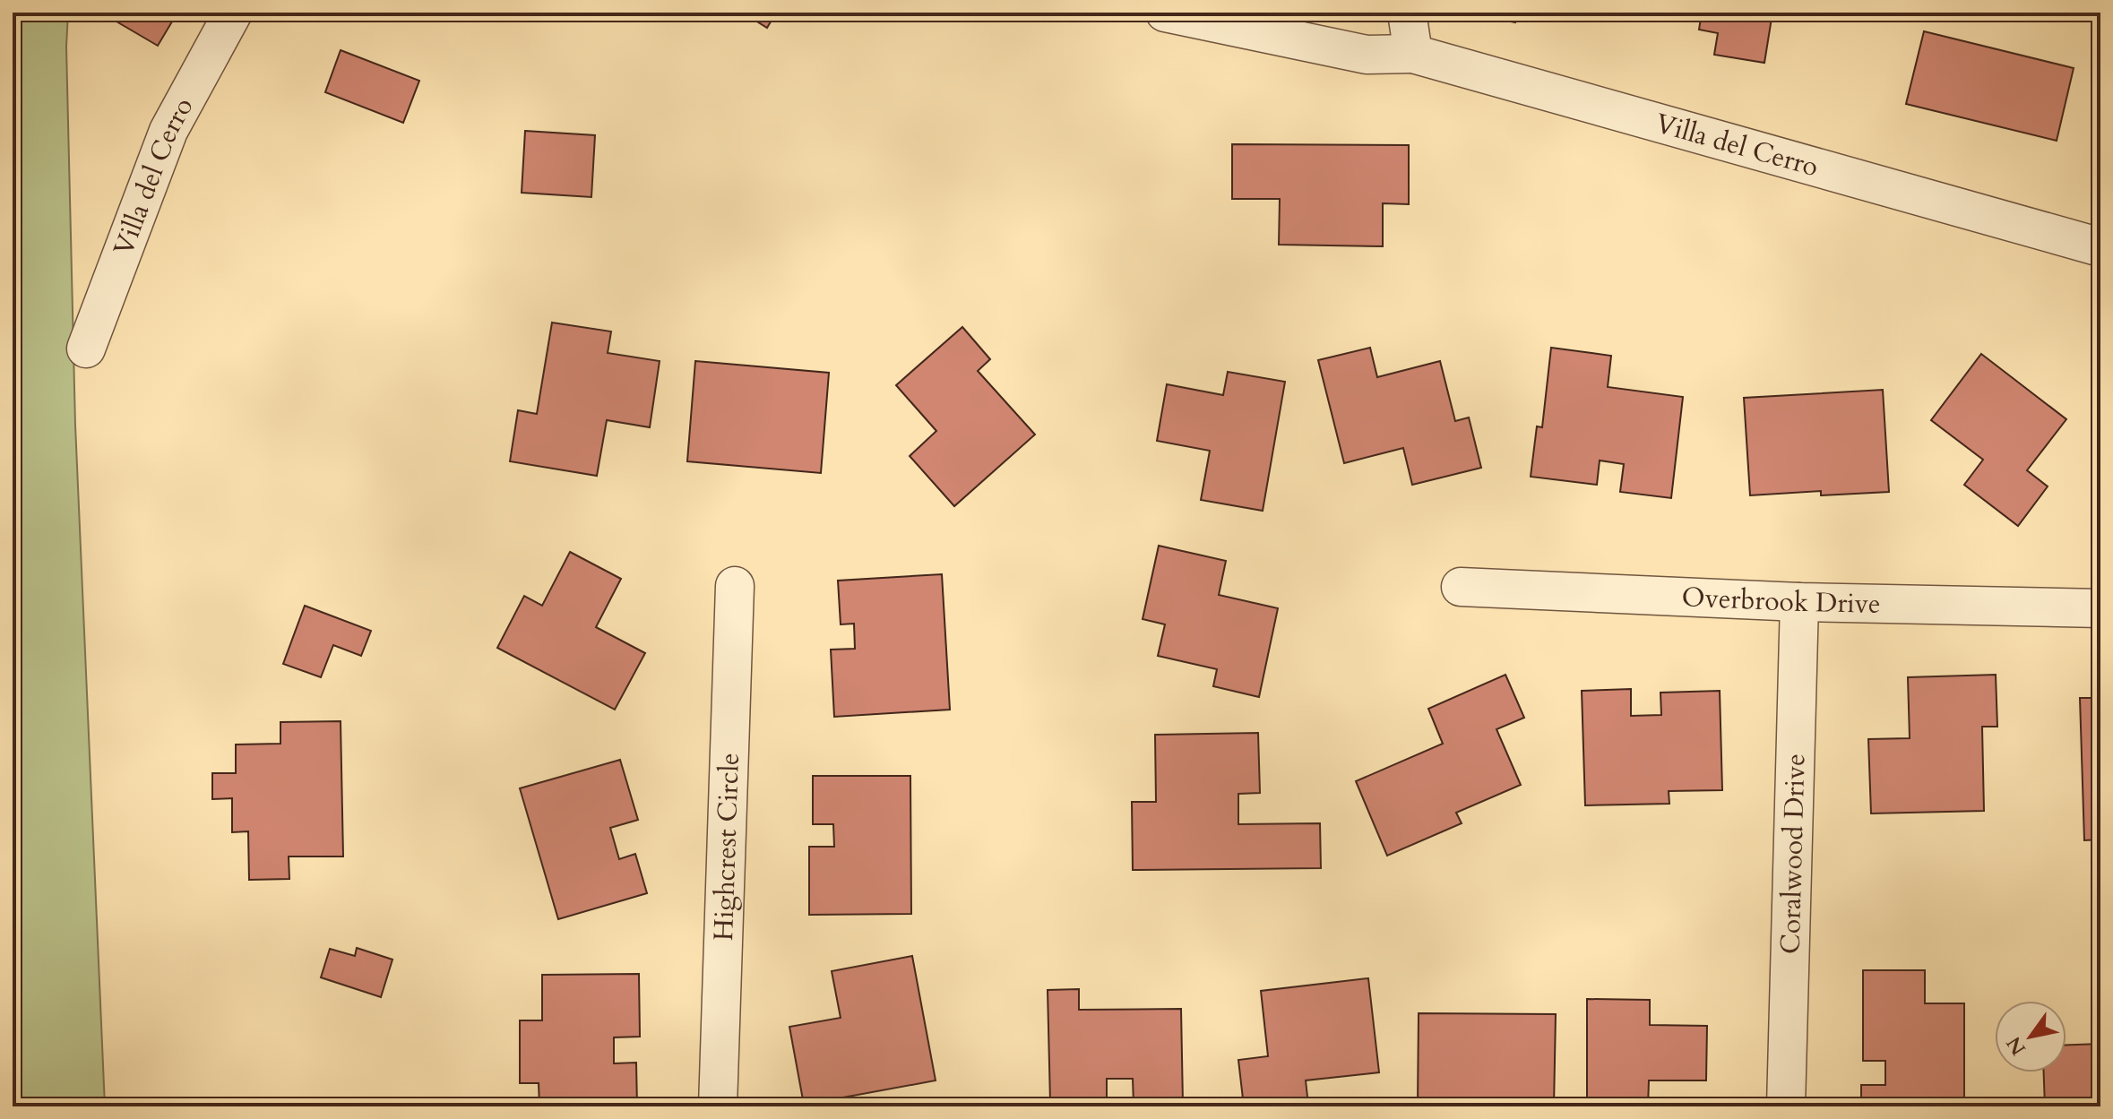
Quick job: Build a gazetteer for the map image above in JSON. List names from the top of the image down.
{
  "streets": {
    "street": [
      "Villa del Cerro",
      "Overbrook Drive",
      "Highcrest Circle",
      "Coralwood Drive"
    ]
  },
  "crossings": [
    ["Overbrook Drive", "Coralwood Drive"]
  ],
  "north": "bottom left"
}
